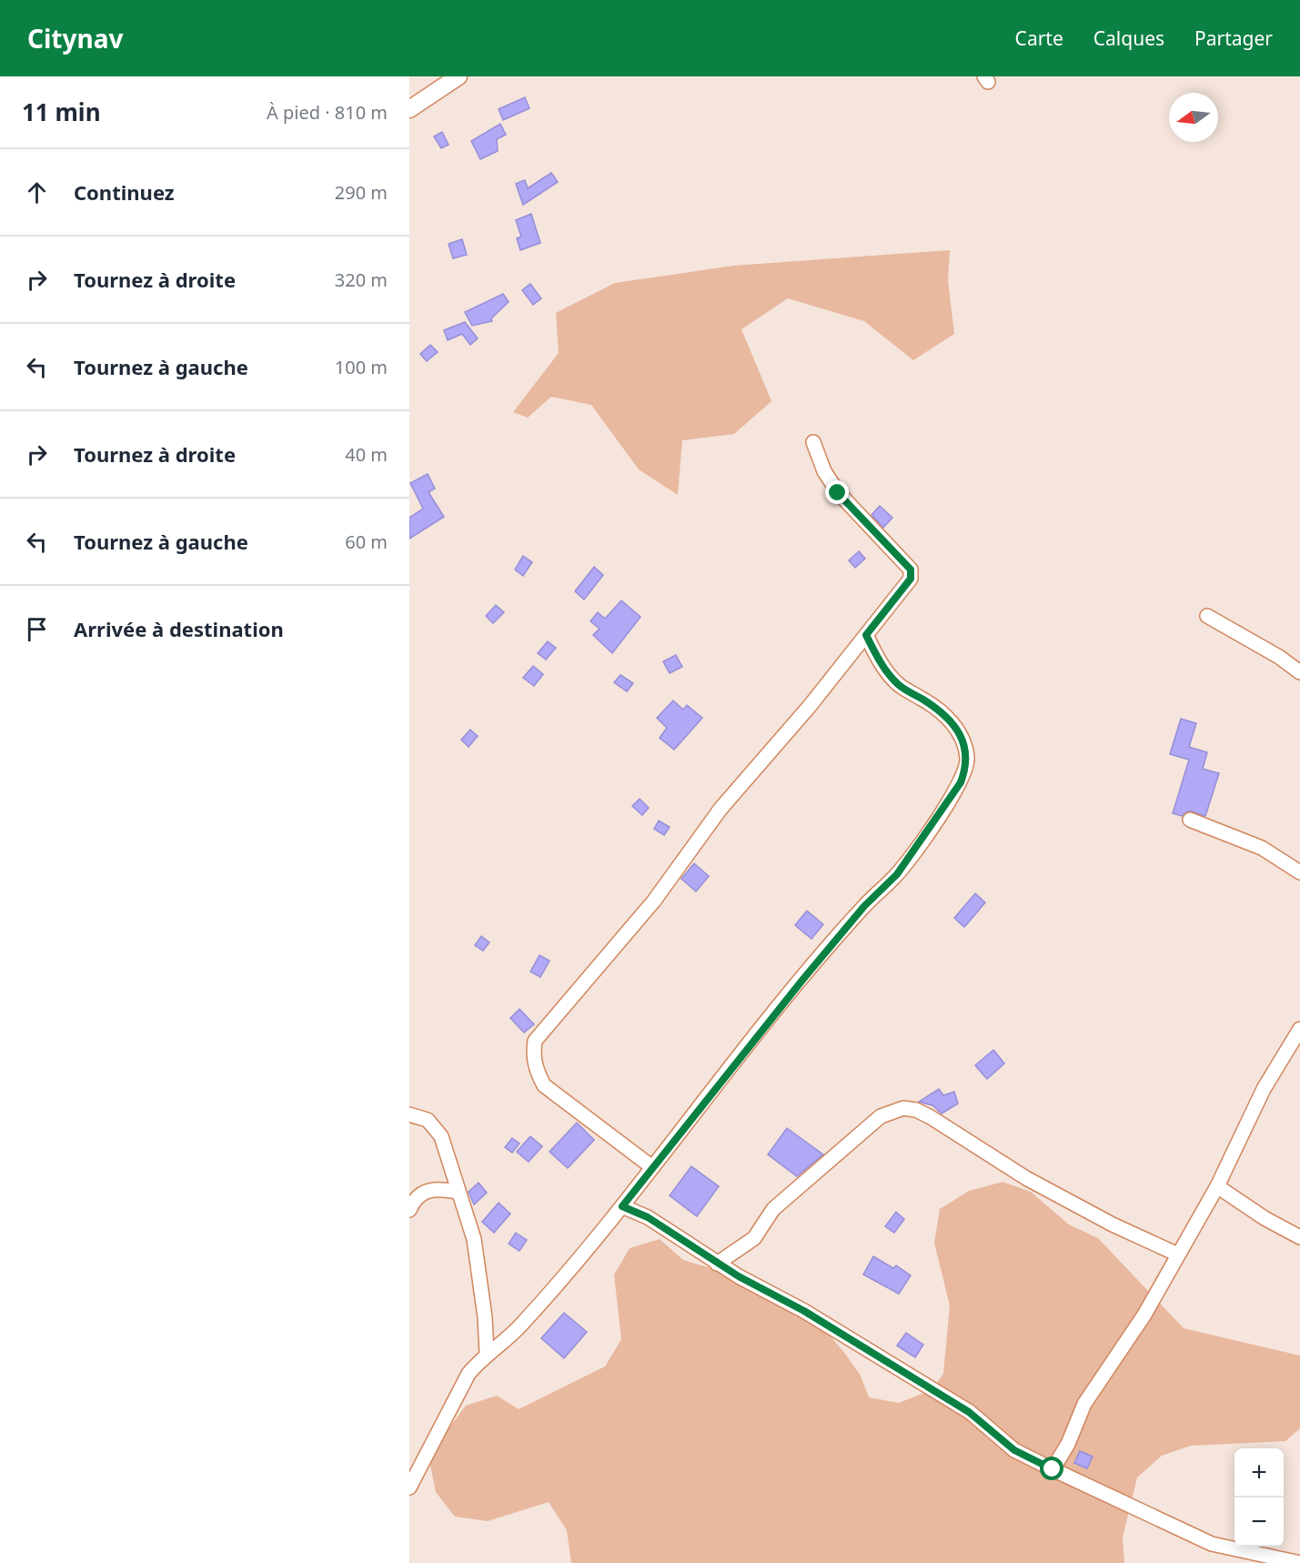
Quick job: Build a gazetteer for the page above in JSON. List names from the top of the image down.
{
  "north": "left",
  "page": {
    "header": "Citynav",
    "nav": ["Carte", "Calques", "Partager"],
    "heading": ["11 min", "À pied · 810 m"],
    "list": [
      ["Continuez", "290 m"],
      ["Tournez à droite", "320 m"],
      ["Tournez à gauche", "100 m"],
      ["Tournez à droite", "40 m"],
      ["Tournez à gauche", "60 m"],
      "Arrivée à destination"
    ],
    "map_buttons": ["+", "−"]
  }
}
